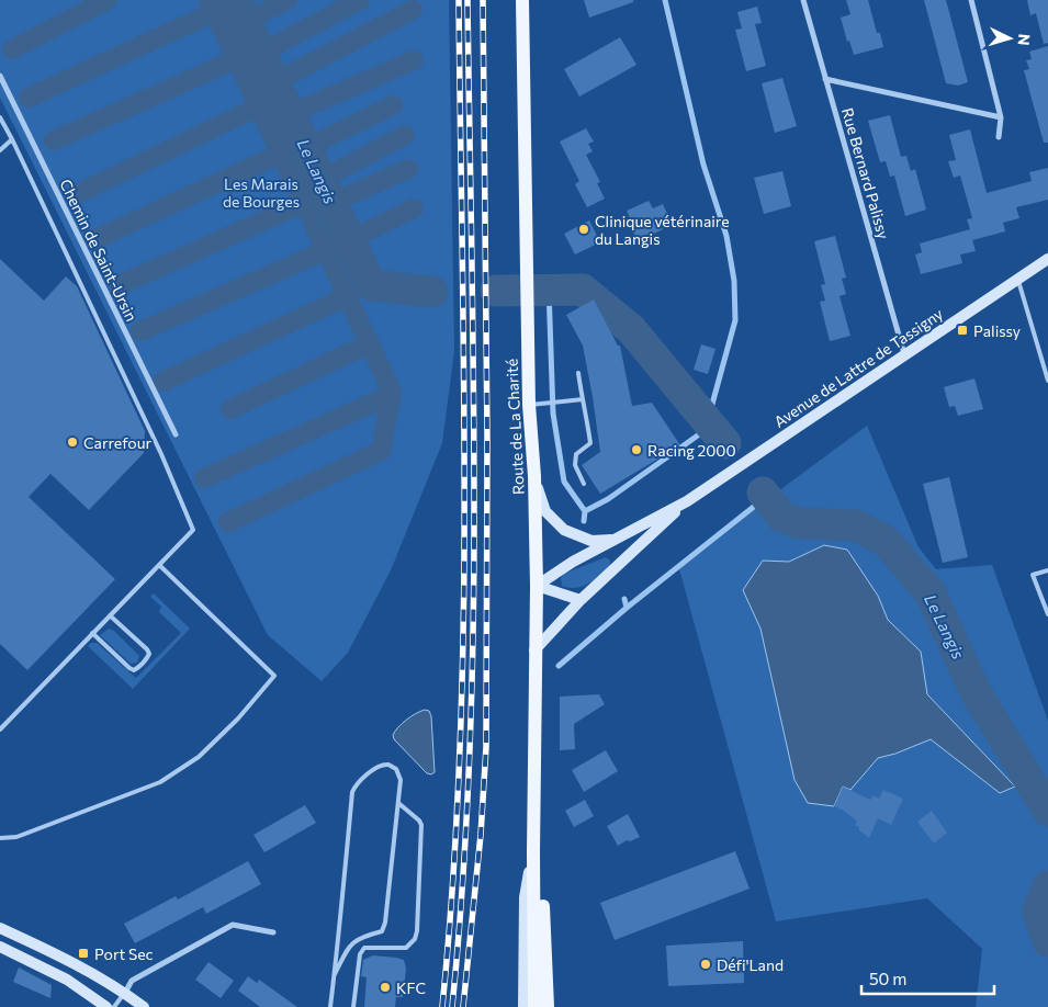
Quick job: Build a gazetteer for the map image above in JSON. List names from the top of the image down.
{
  "streets": {
    "main road": ["Avenue de Lattre de Tassigny", "Route de La Charité"],
    "street": ["Rue Bernard Palissy", "Chemin de Saint-Ursin"]
  },
  "crossings": [
    ["Rue Bernard Palissy", "Avenue de Lattre de Tassigny"],
    ["Avenue de Lattre de Tassigny", "Route de La Charité"]
  ],
  "water": ["Le Langis"],
  "parks": ["Les Marais de Bourges"],
  "places": {
    "other": [
      "Clinique vétérinaire du Langis",
      "Carrefour",
      "Racing 2000",
      "Défi'Land",
      "KFC"
    ],
    "transit": ["Palissy", "Port Sec"]
  },
  "scale_bar": "50 m",
  "north": "right"
}
